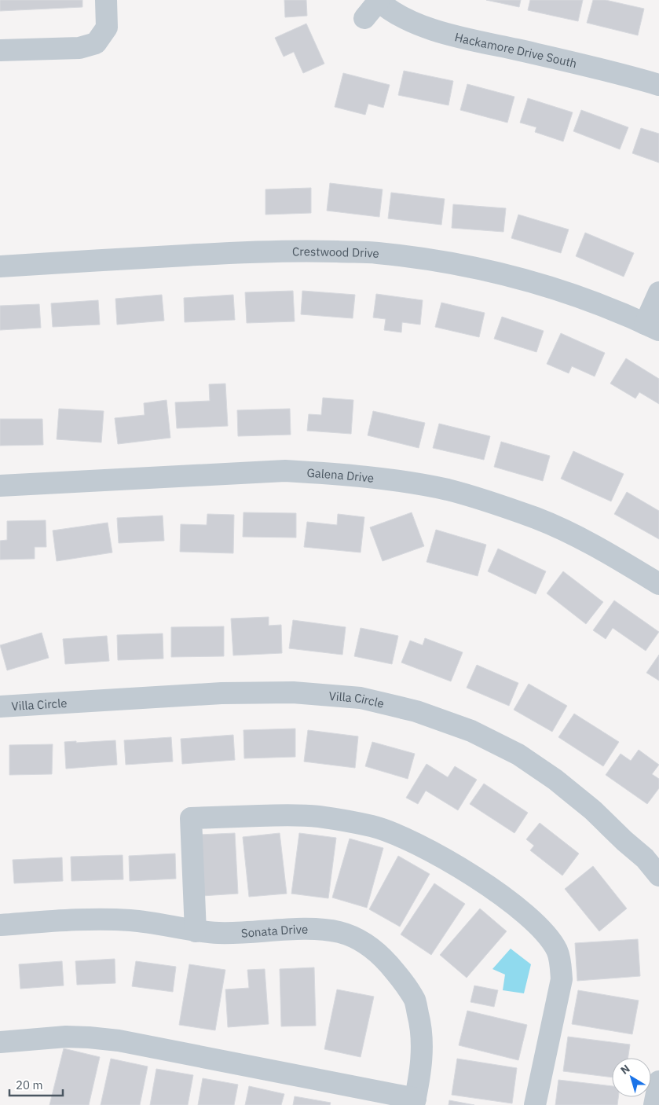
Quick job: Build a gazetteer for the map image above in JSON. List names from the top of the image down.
{
  "streets": {
    "street": [
      "Hackamore Drive South",
      "Crestwood Drive",
      "Galena Drive",
      "Villa Circle",
      "Sonata Drive"
    ]
  },
  "scale_bar": "20 m",
  "north": "top left"
}
